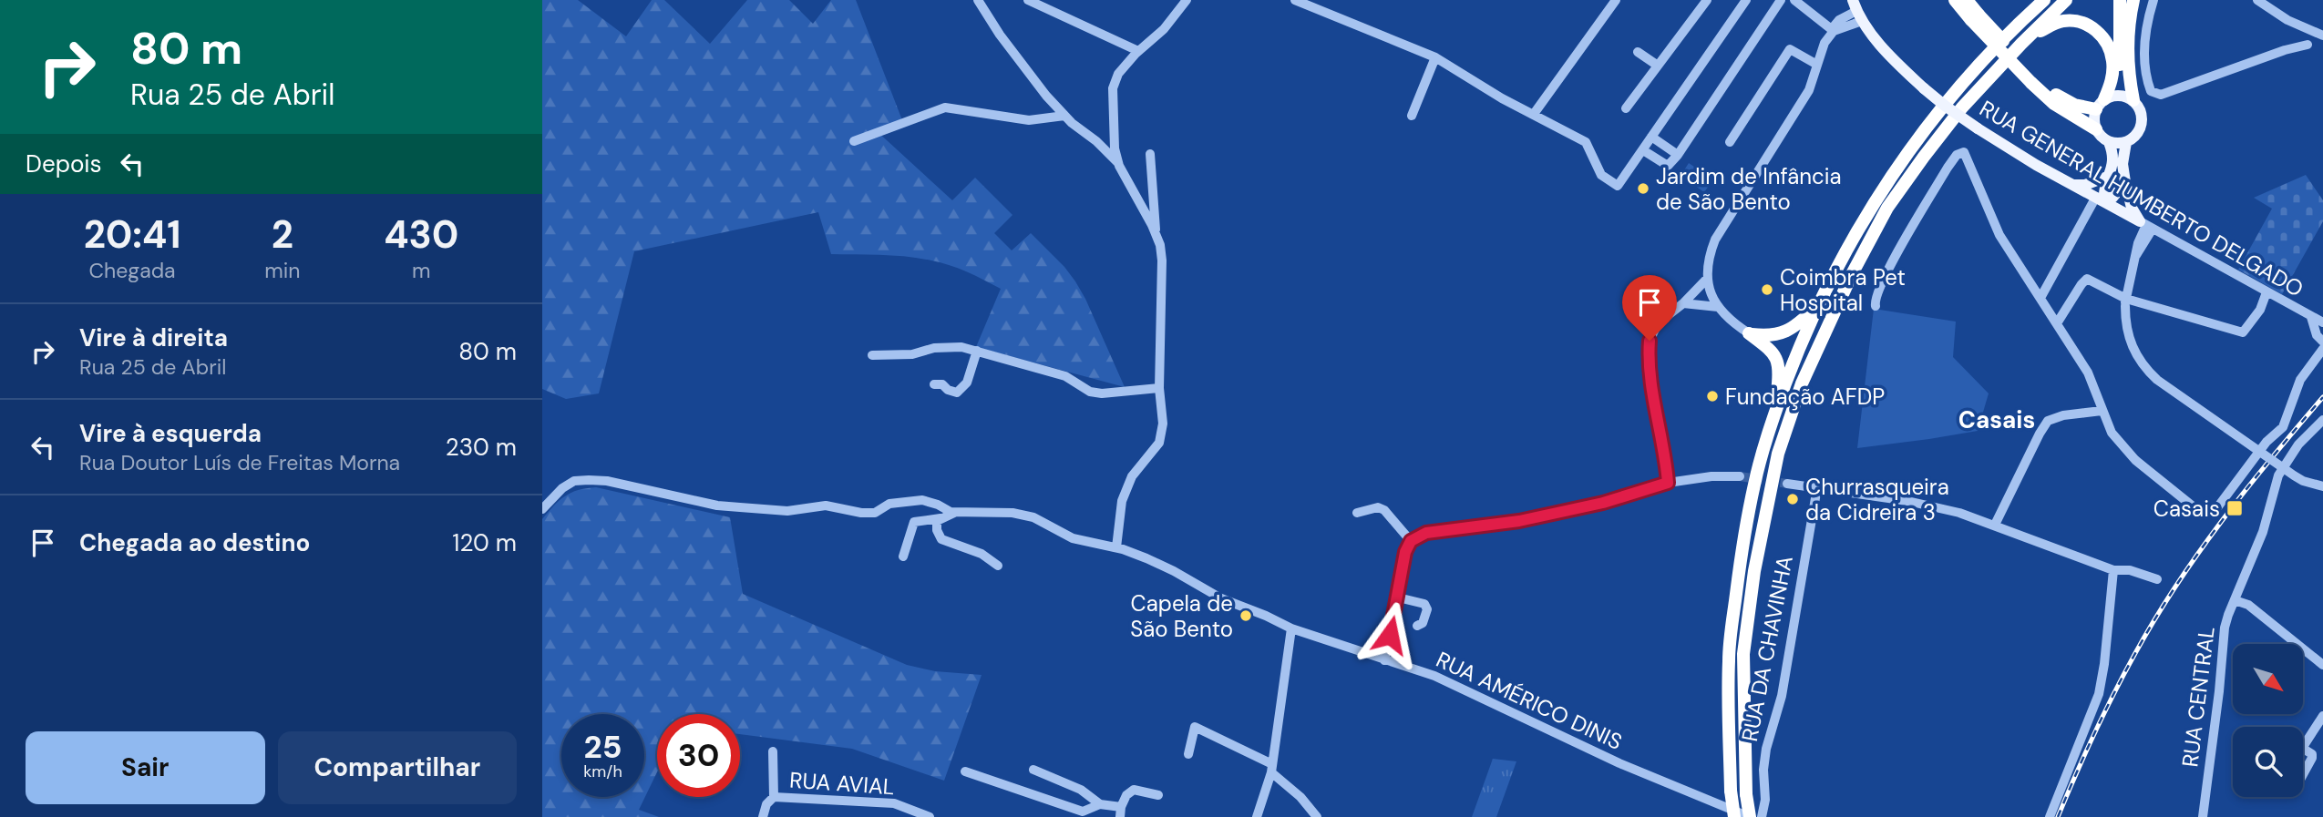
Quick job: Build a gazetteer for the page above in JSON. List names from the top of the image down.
{
  "streets": {
    "main road": ["RUA GENERAL HUMBERTO DELGADO"],
    "street": [
      "RUA DA CHAVINHA",
      "RUA CENTRAL",
      "RUA AMÉRICO DINIS",
      "RUA AVIAL"
    ]
  },
  "districts": ["Casais"],
  "places": {
    "other": [
      "Jardim de Infância de São Bento",
      "Coimbra Pet Hospital",
      "Fundação AFDP",
      "Churrasqueira da Cidreira 3",
      "Capela de São Bento"
    ],
    "transit": ["Casais"]
  },
  "north": "bottom right",
  "page": {
    "turn": ["80 m", "Rua 25 de Abril"],
    "then": "Depois",
    "eta": [
      "20:41",
      "Chegada",
      "2",
      "min",
      "430",
      "m"
    ],
    "list": [
      {
        "name": "Vire à direita",
        "note": "Rua 25 de Abril",
        "value": "80 m"
      },
      {
        "name": "Vire à esquerda",
        "note": "Rua Doutor Luís de Freitas Morna",
        "value": "230 m"
      },
      {
        "name": "Chegada ao destino",
        "value": "120 m"
      }
    ],
    "speed": "25 km/h",
    "limit": "30",
    "buttons": ["Sair", "Compartilhar"]
  }
}
